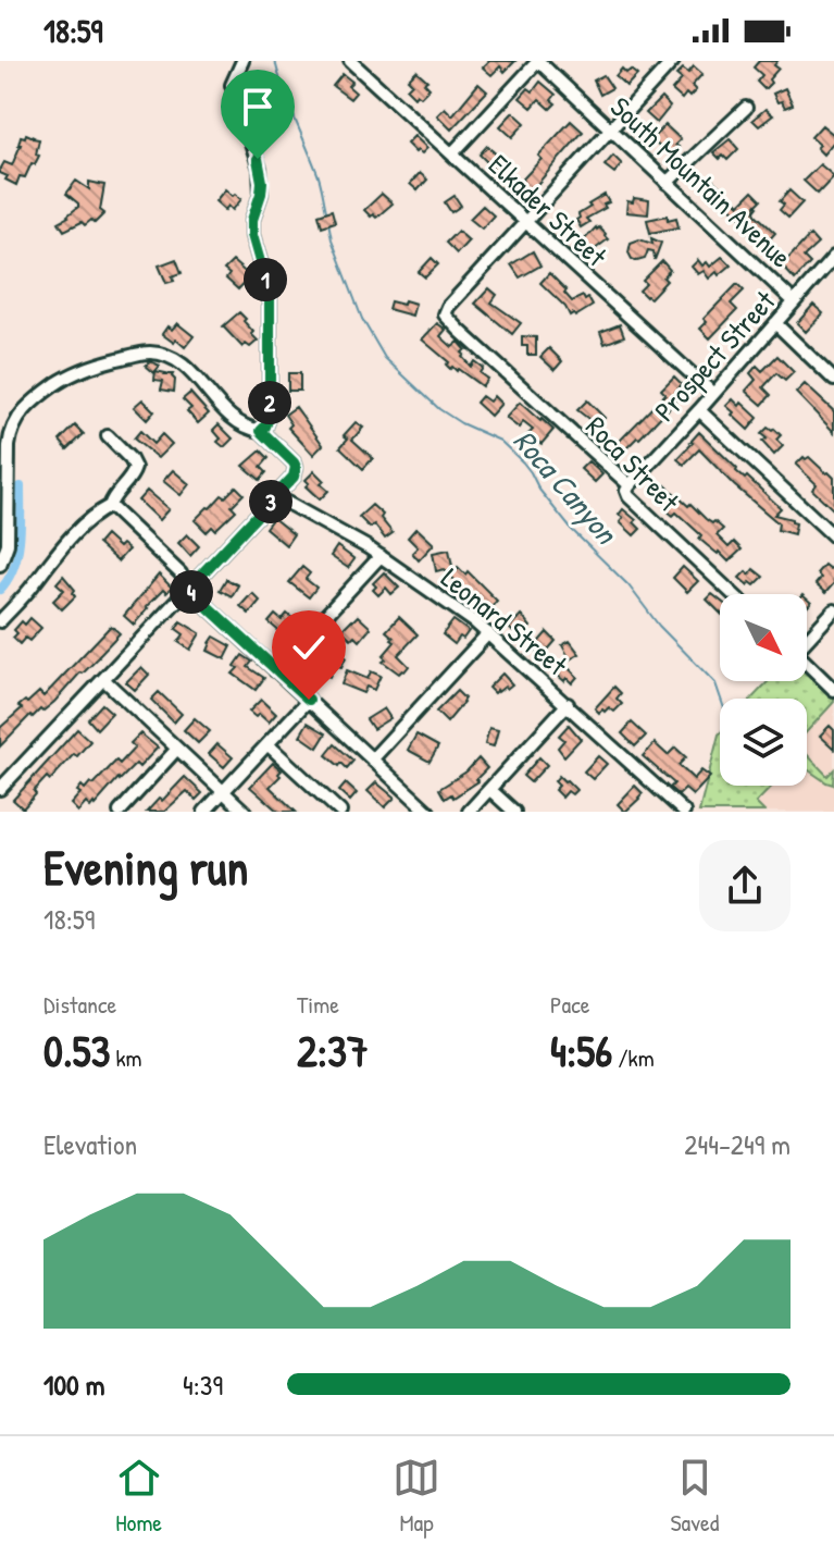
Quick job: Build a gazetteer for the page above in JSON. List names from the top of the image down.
{
  "streets": {
    "street": [
      "South Mountain Avenue",
      "Elkader Street",
      "Prospect Street",
      "Roca Street",
      "Leonard Street"
    ]
  },
  "crossings": [
    ["South Mountain Avenue", "Prospect Street"],
    ["Elkader Street", "Prospect Street"],
    ["Elkader Street", "Roca Street"],
    ["Prospect Street", "Roca Street"]
  ],
  "water": ["Roca Canyon"],
  "north": "bottom right",
  "page": {
    "status": "18:59",
    "pins": [
      "1",
      "2",
      "3",
      "4"
    ],
    "heading": ["Evening run", "18:59"],
    "stats": [
      ["Distance", "0.53 km"],
      ["Time", "2:37"],
      ["Pace", "4:56 /km"]
    ],
    "chart": ["Elevation", "244–249 m"],
    "list": [
      {
        "name": "100 m",
        "note": "4:39"
      }
    ],
    "tabs": ["Home", "Map", "Saved"]
  }
}
